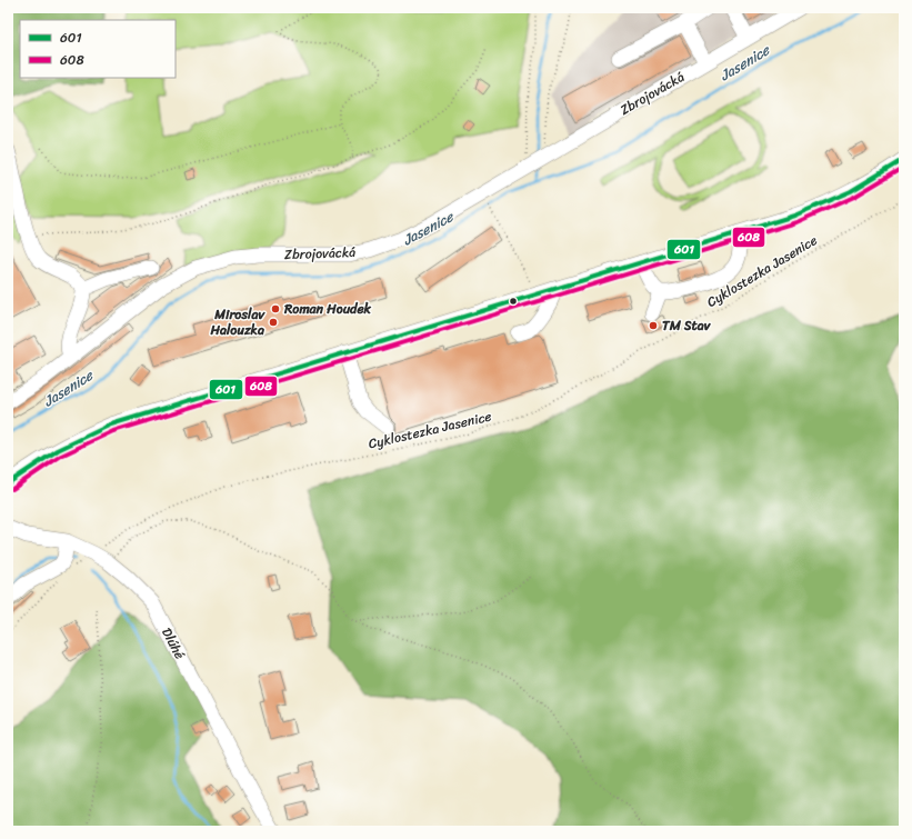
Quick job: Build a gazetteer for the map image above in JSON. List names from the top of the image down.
{
  "streets": {
    "street": ["Zbrojovácká", "Dlúhé"],
    "path": ["Cyklostezka Jasenice"]
  },
  "crossings": [
    ["Cyklostezka Jasenice", "Dlúhé"]
  ],
  "water": ["Jasenice"],
  "places": ["Roman Houdek", "Miroslav Halouzka", "TM Stav"],
  "lines": ["transit line 601", "transit line 608"],
  "legend": ["601", "608"]
}
